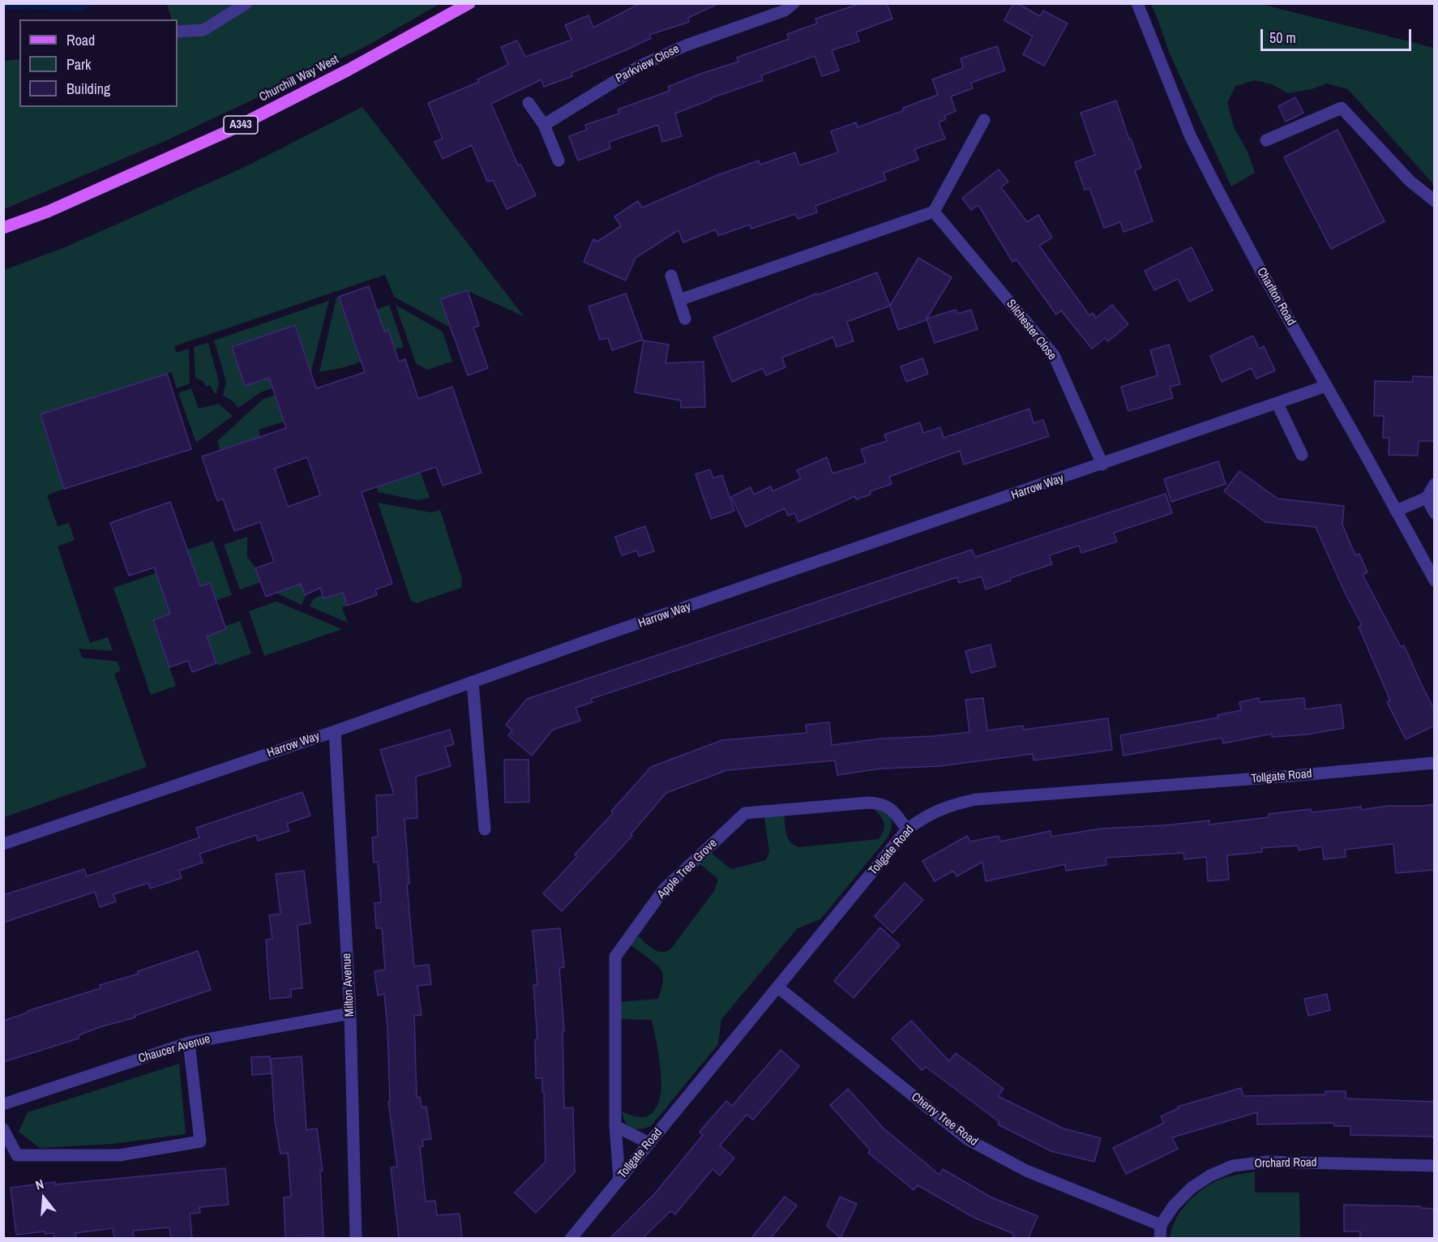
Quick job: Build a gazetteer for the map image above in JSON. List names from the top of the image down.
{
  "streets": {
    "main road": ["Churchill Way West", "A343"],
    "street": [
      "Parkview Close",
      "Charlton Road",
      "Silchester Close",
      "Harrow Way",
      "Tollgate Road",
      "Apple Tree Grove",
      "Milton Avenue",
      "Chaucer Avenue",
      "Cherry Tree Road",
      "Orchard Road"
    ]
  },
  "crossings": [
    ["Charlton Road", "Harrow Way"],
    ["Silchester Close", "Harrow Way"],
    ["Harrow Way", "Milton Avenue"],
    ["Tollgate Road", "Apple Tree Grove"],
    ["Tollgate Road", "Cherry Tree Road"],
    ["Milton Avenue", "Chaucer Avenue"],
    ["Cherry Tree Road", "Orchard Road"]
  ],
  "legend": ["Road", "Park", "Building"],
  "scale_bar": "50 m",
  "north": "top"
}
